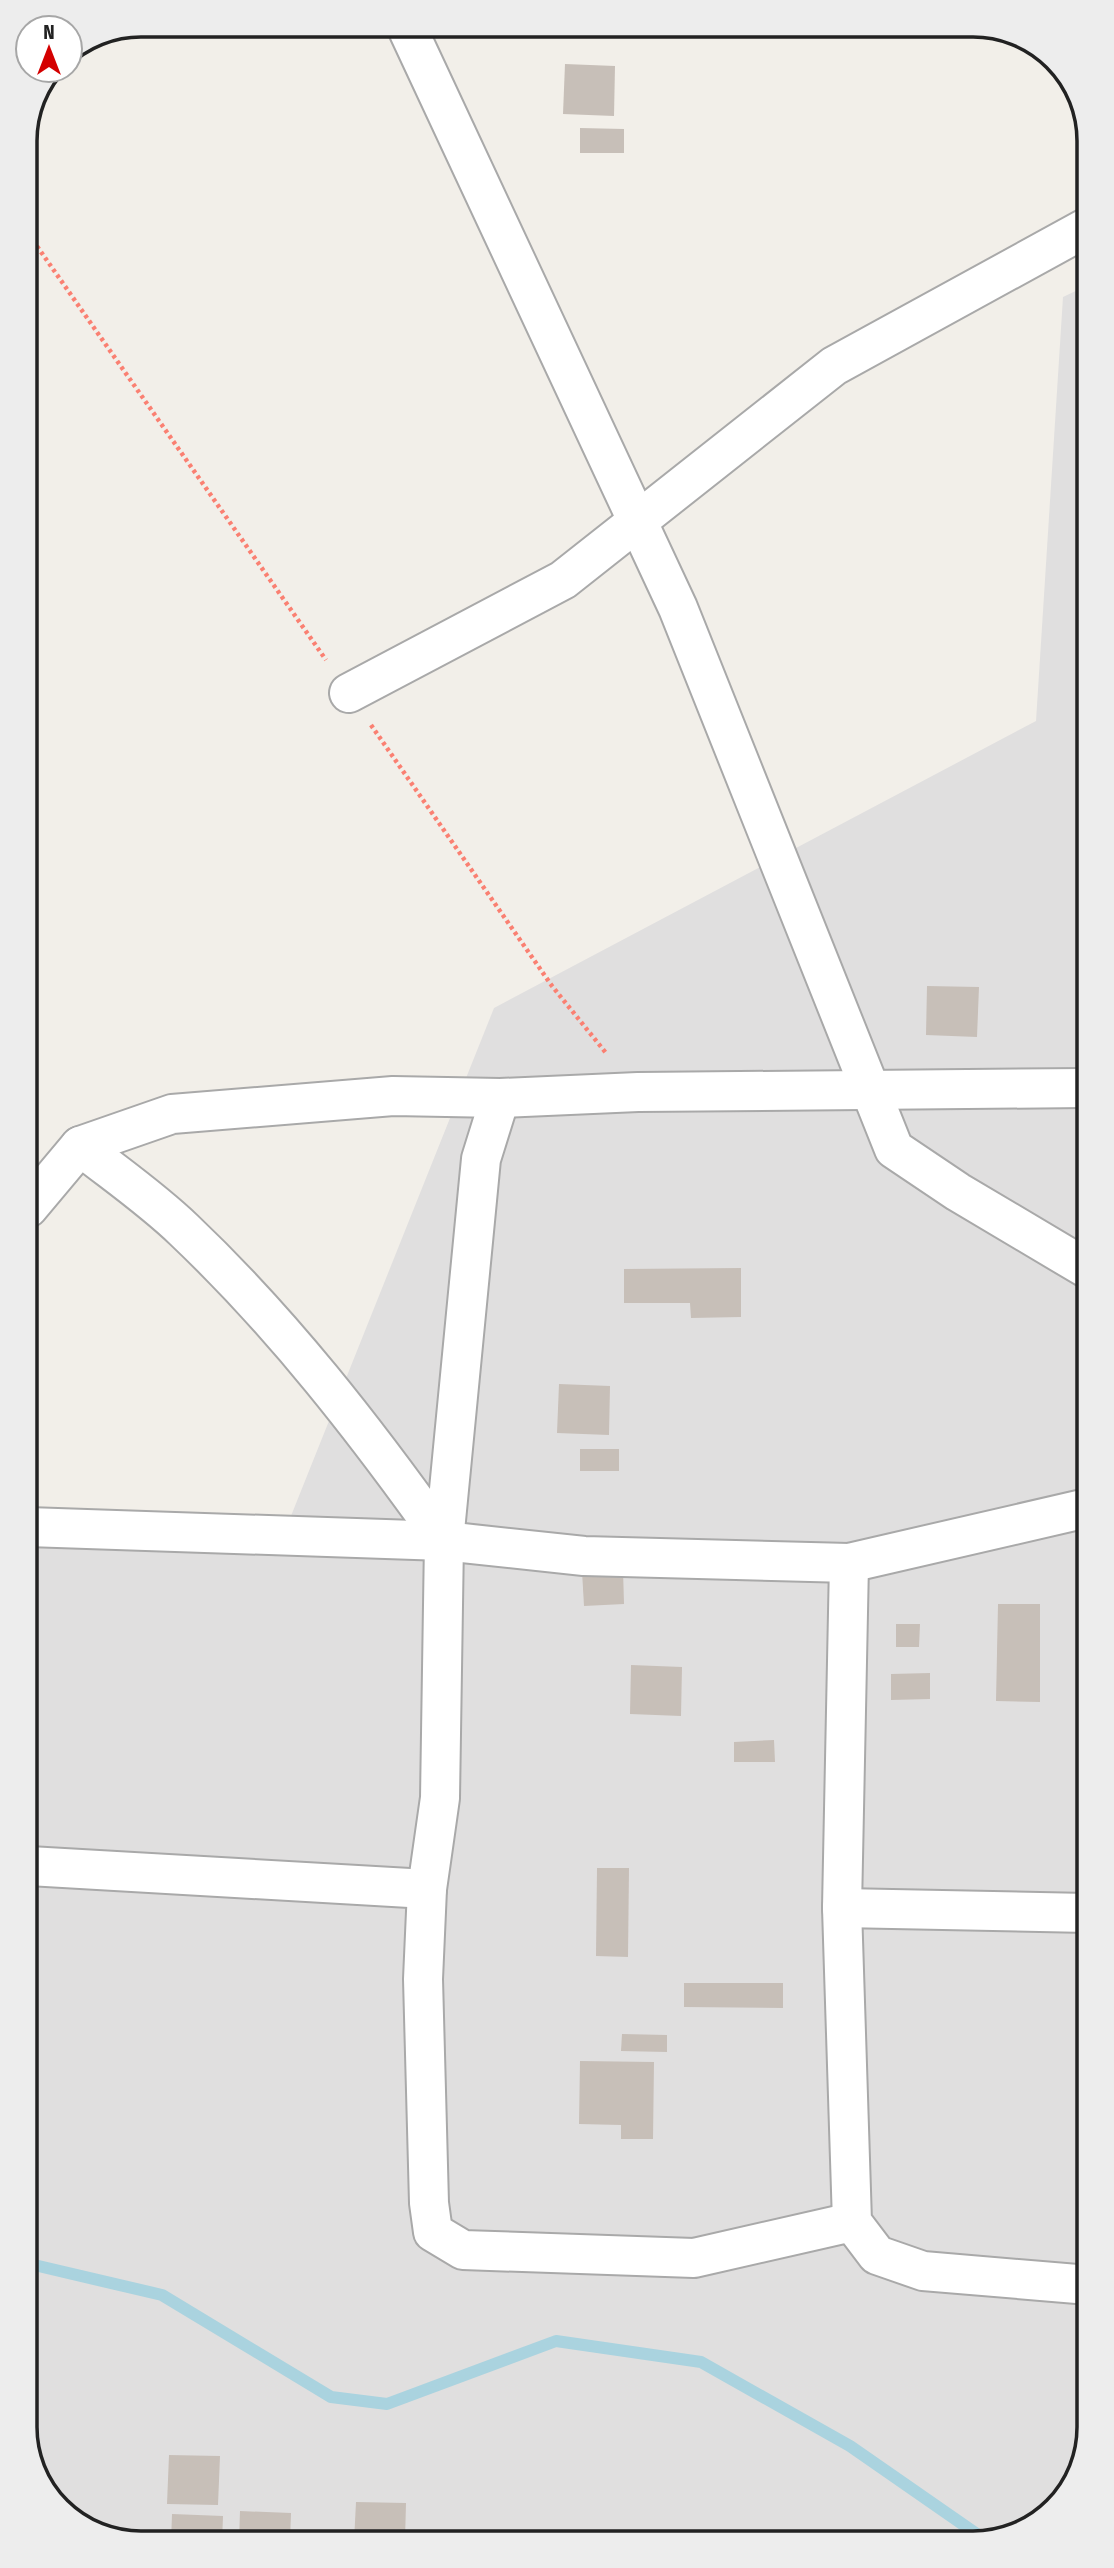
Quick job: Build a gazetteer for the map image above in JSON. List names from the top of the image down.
{
  "north": "top"
}
